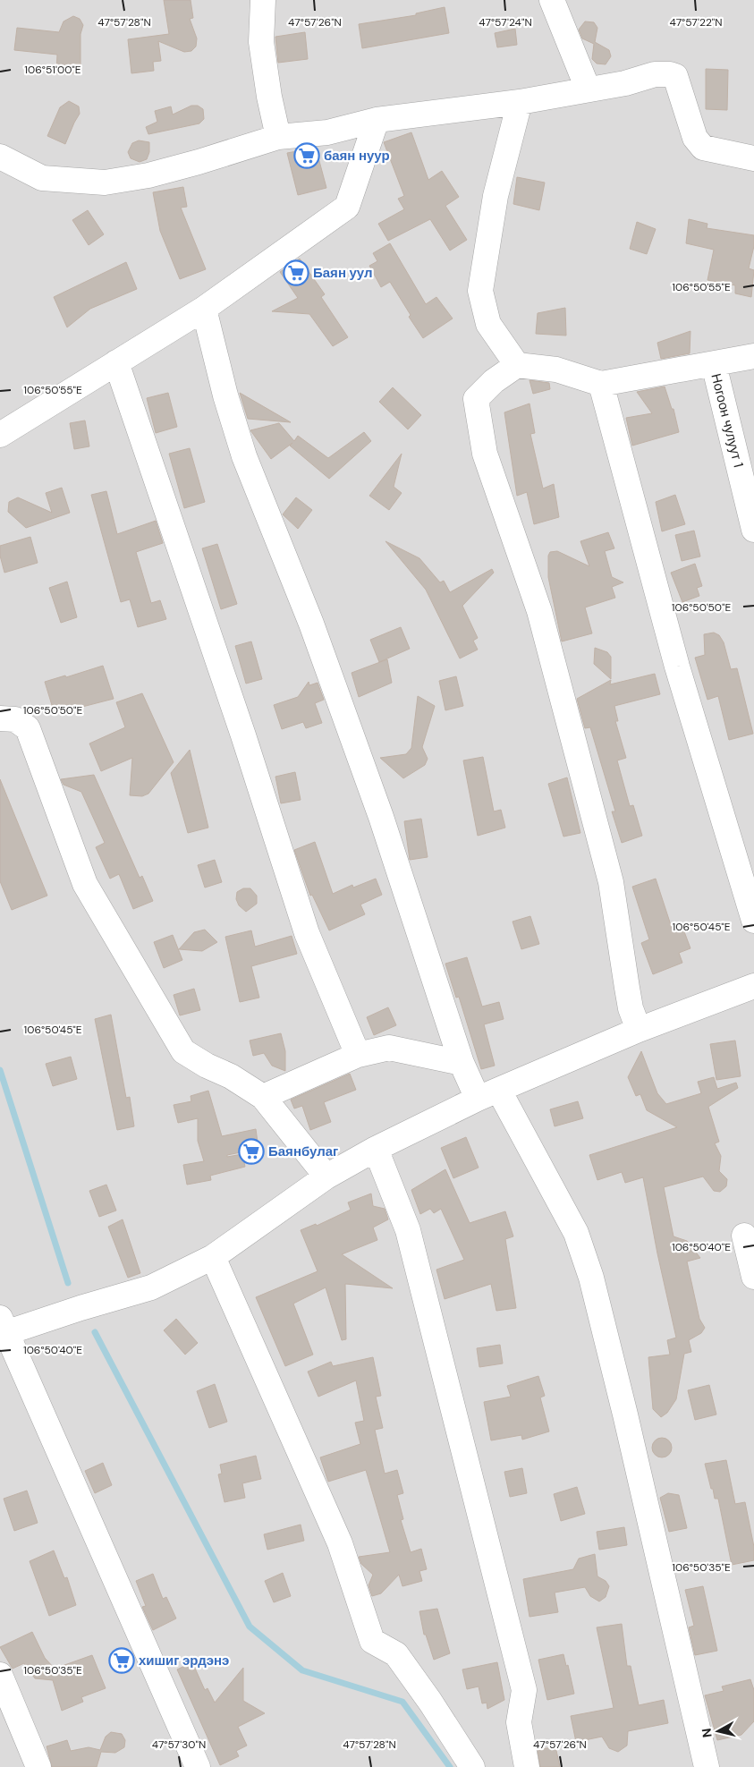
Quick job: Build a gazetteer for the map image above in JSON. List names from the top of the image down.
{
  "streets": {
    "street": ["Ногоон чулуут 1"]
  },
  "places": {
    "supermarket": [
      "баян нуур",
      "Баян уул",
      "Баянбулаг",
      "хишиг эрдэнэ"
    ]
  },
  "north": "left",
  "coordinates": [
    "47°57'28\"N",
    "47°57'26\"N",
    "47°57'24\"N",
    "47°57'22\"N",
    "106°51'00\"E",
    "106°50'55\"E",
    "106°50'50\"E",
    "106°50'45\"E",
    "106°50'40\"E",
    "106°50'35\"E",
    "47°57'30\"N"
  ]
}
